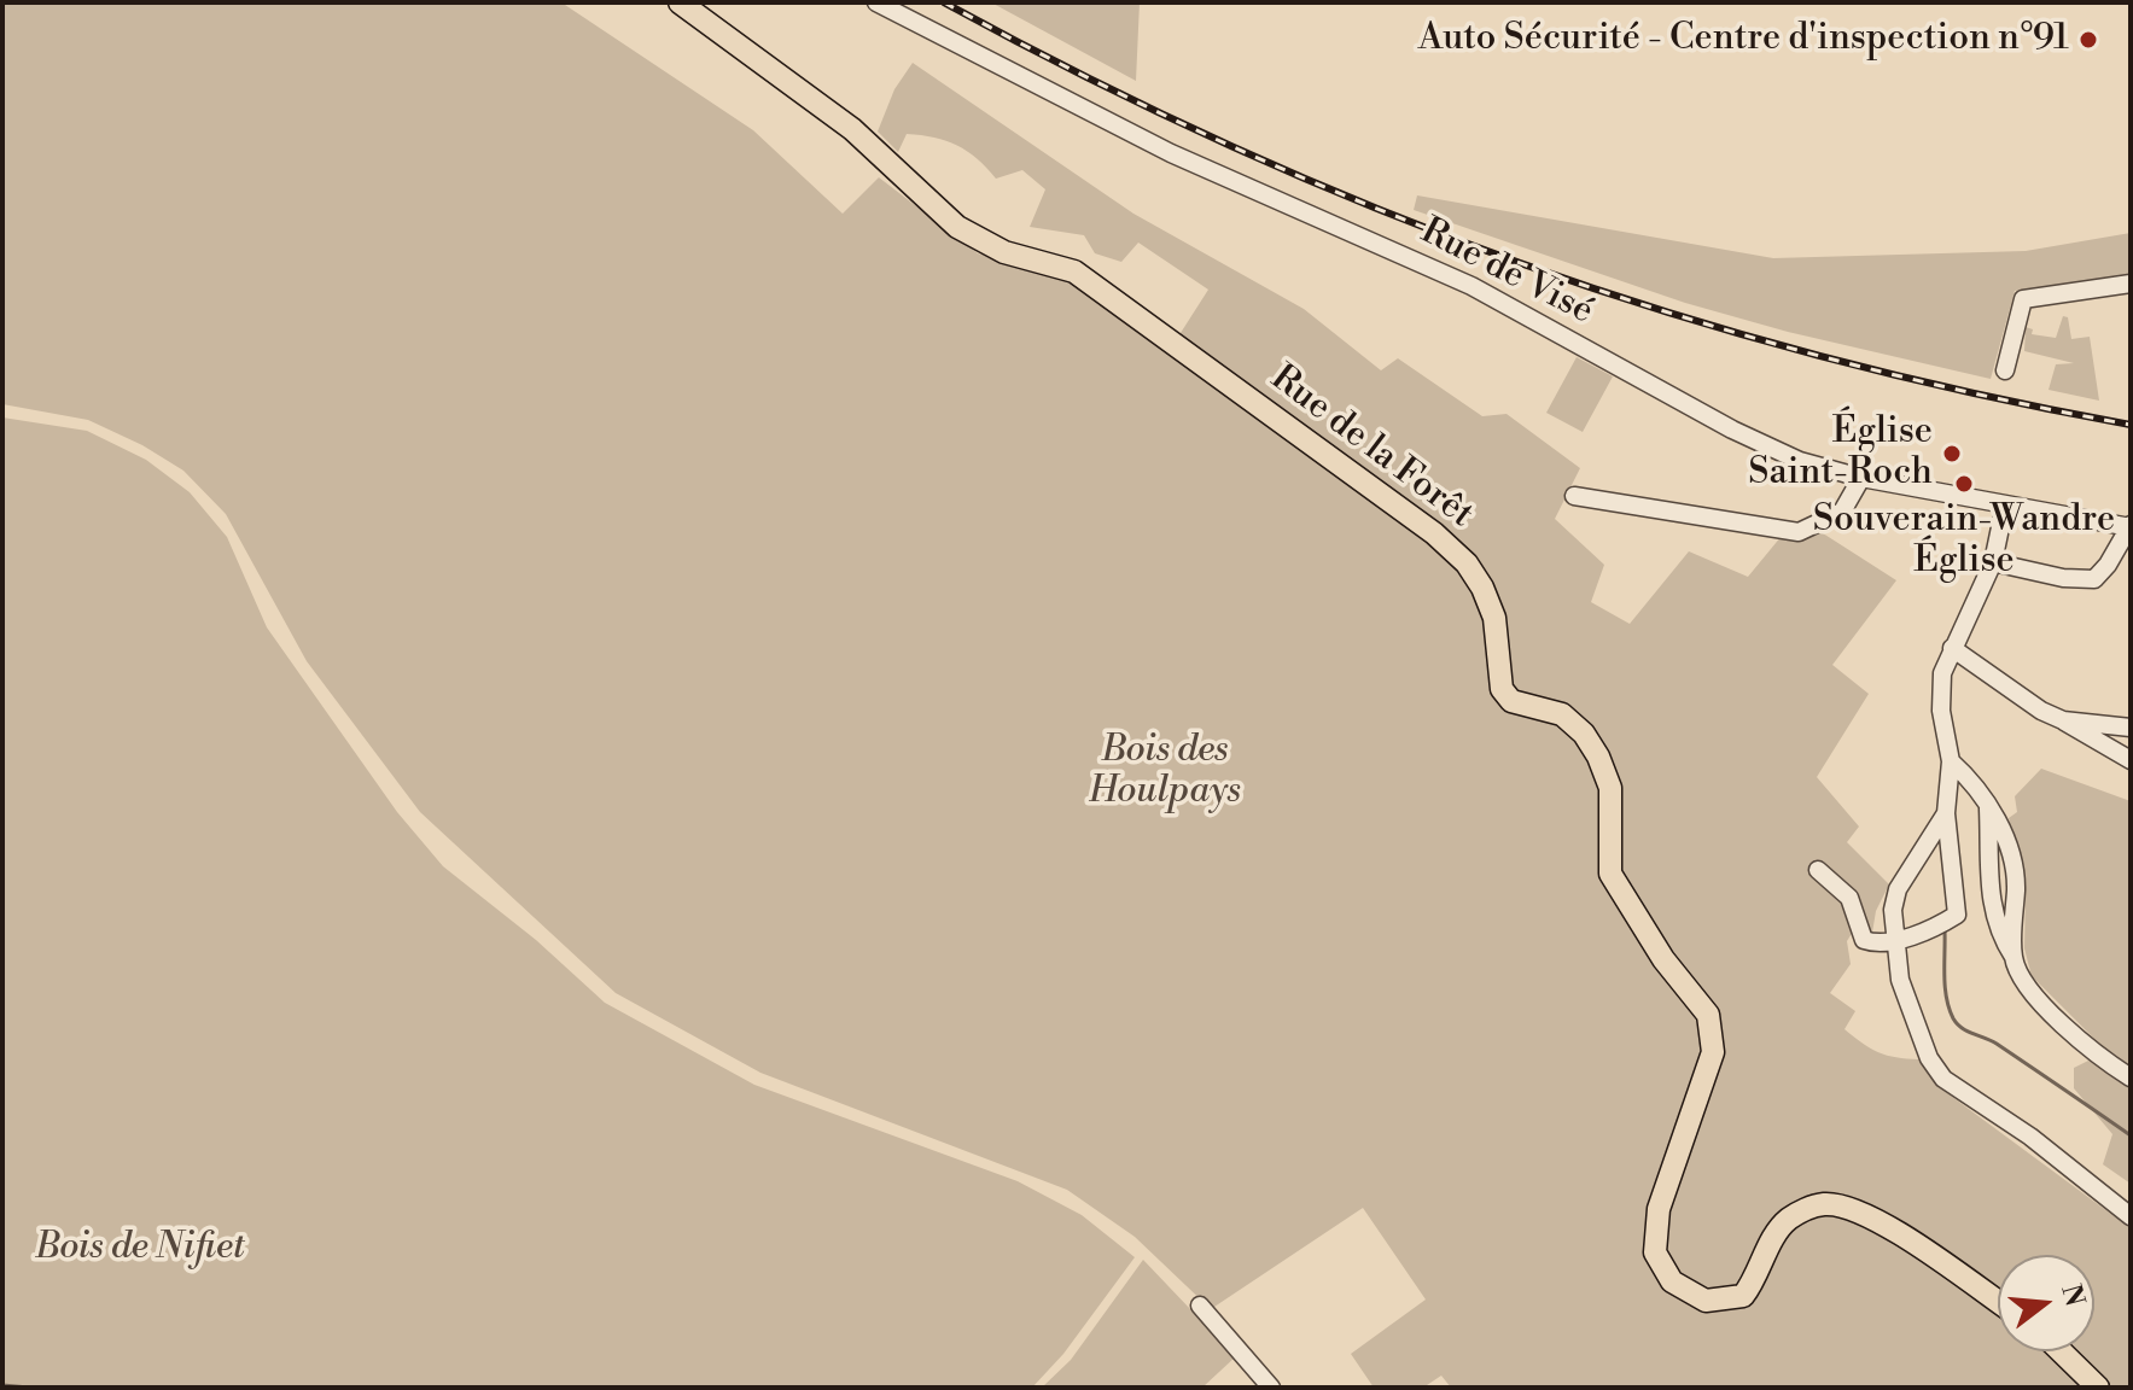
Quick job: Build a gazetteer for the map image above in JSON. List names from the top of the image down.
{
  "streets": {
    "main road": ["Rue de la Forêt"],
    "street": ["Rue de Visé"]
  },
  "parks": ["Bois des Houlpays", "Bois de Nifiet"],
  "places": ["Auto Sécurité - Centre d'inspection n°91", "Église Saint-Roch", "Souverain-Wandre Église"],
  "north": "right"
}
